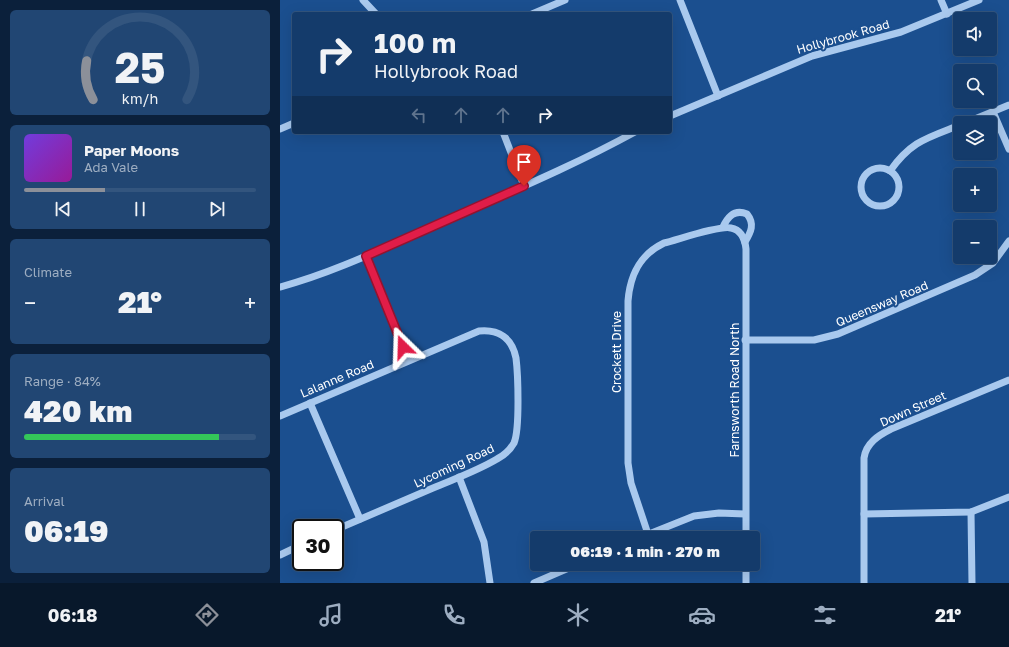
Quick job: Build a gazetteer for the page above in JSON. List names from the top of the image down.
{
  "streets": {
    "street": [
      "Hollybrook Road",
      "Queensway Road",
      "Crockett Drive",
      "Lalanne Road",
      "Farnsworth Road North",
      "Down Street",
      "Lycoming Road"
    ]
  },
  "crossings": [
    ["Queensway Road", "Farnsworth Road North"],
    ["Crockett Drive", "Farnsworth Road North"],
    ["Lalanne Road", "Lycoming Road"]
  ],
  "page": {
    "map_buttons": ["+", "−"],
    "turn": ["100 m", "Hollybrook Road"],
    "song": ["Paper Moons", "Ada Vale"],
    "tile": [
      "Climate",
      ["Range · 84%", "420 km"],
      ["Arrival", "06:19"]
    ],
    "heat": ["−", "21°", "+"],
    "limit": "30",
    "trip": "06:19 · 1 min · 270 m",
    "tabs": ["06:18", "21°"],
    "gauge": ["25", "km/h"]
  }
}
